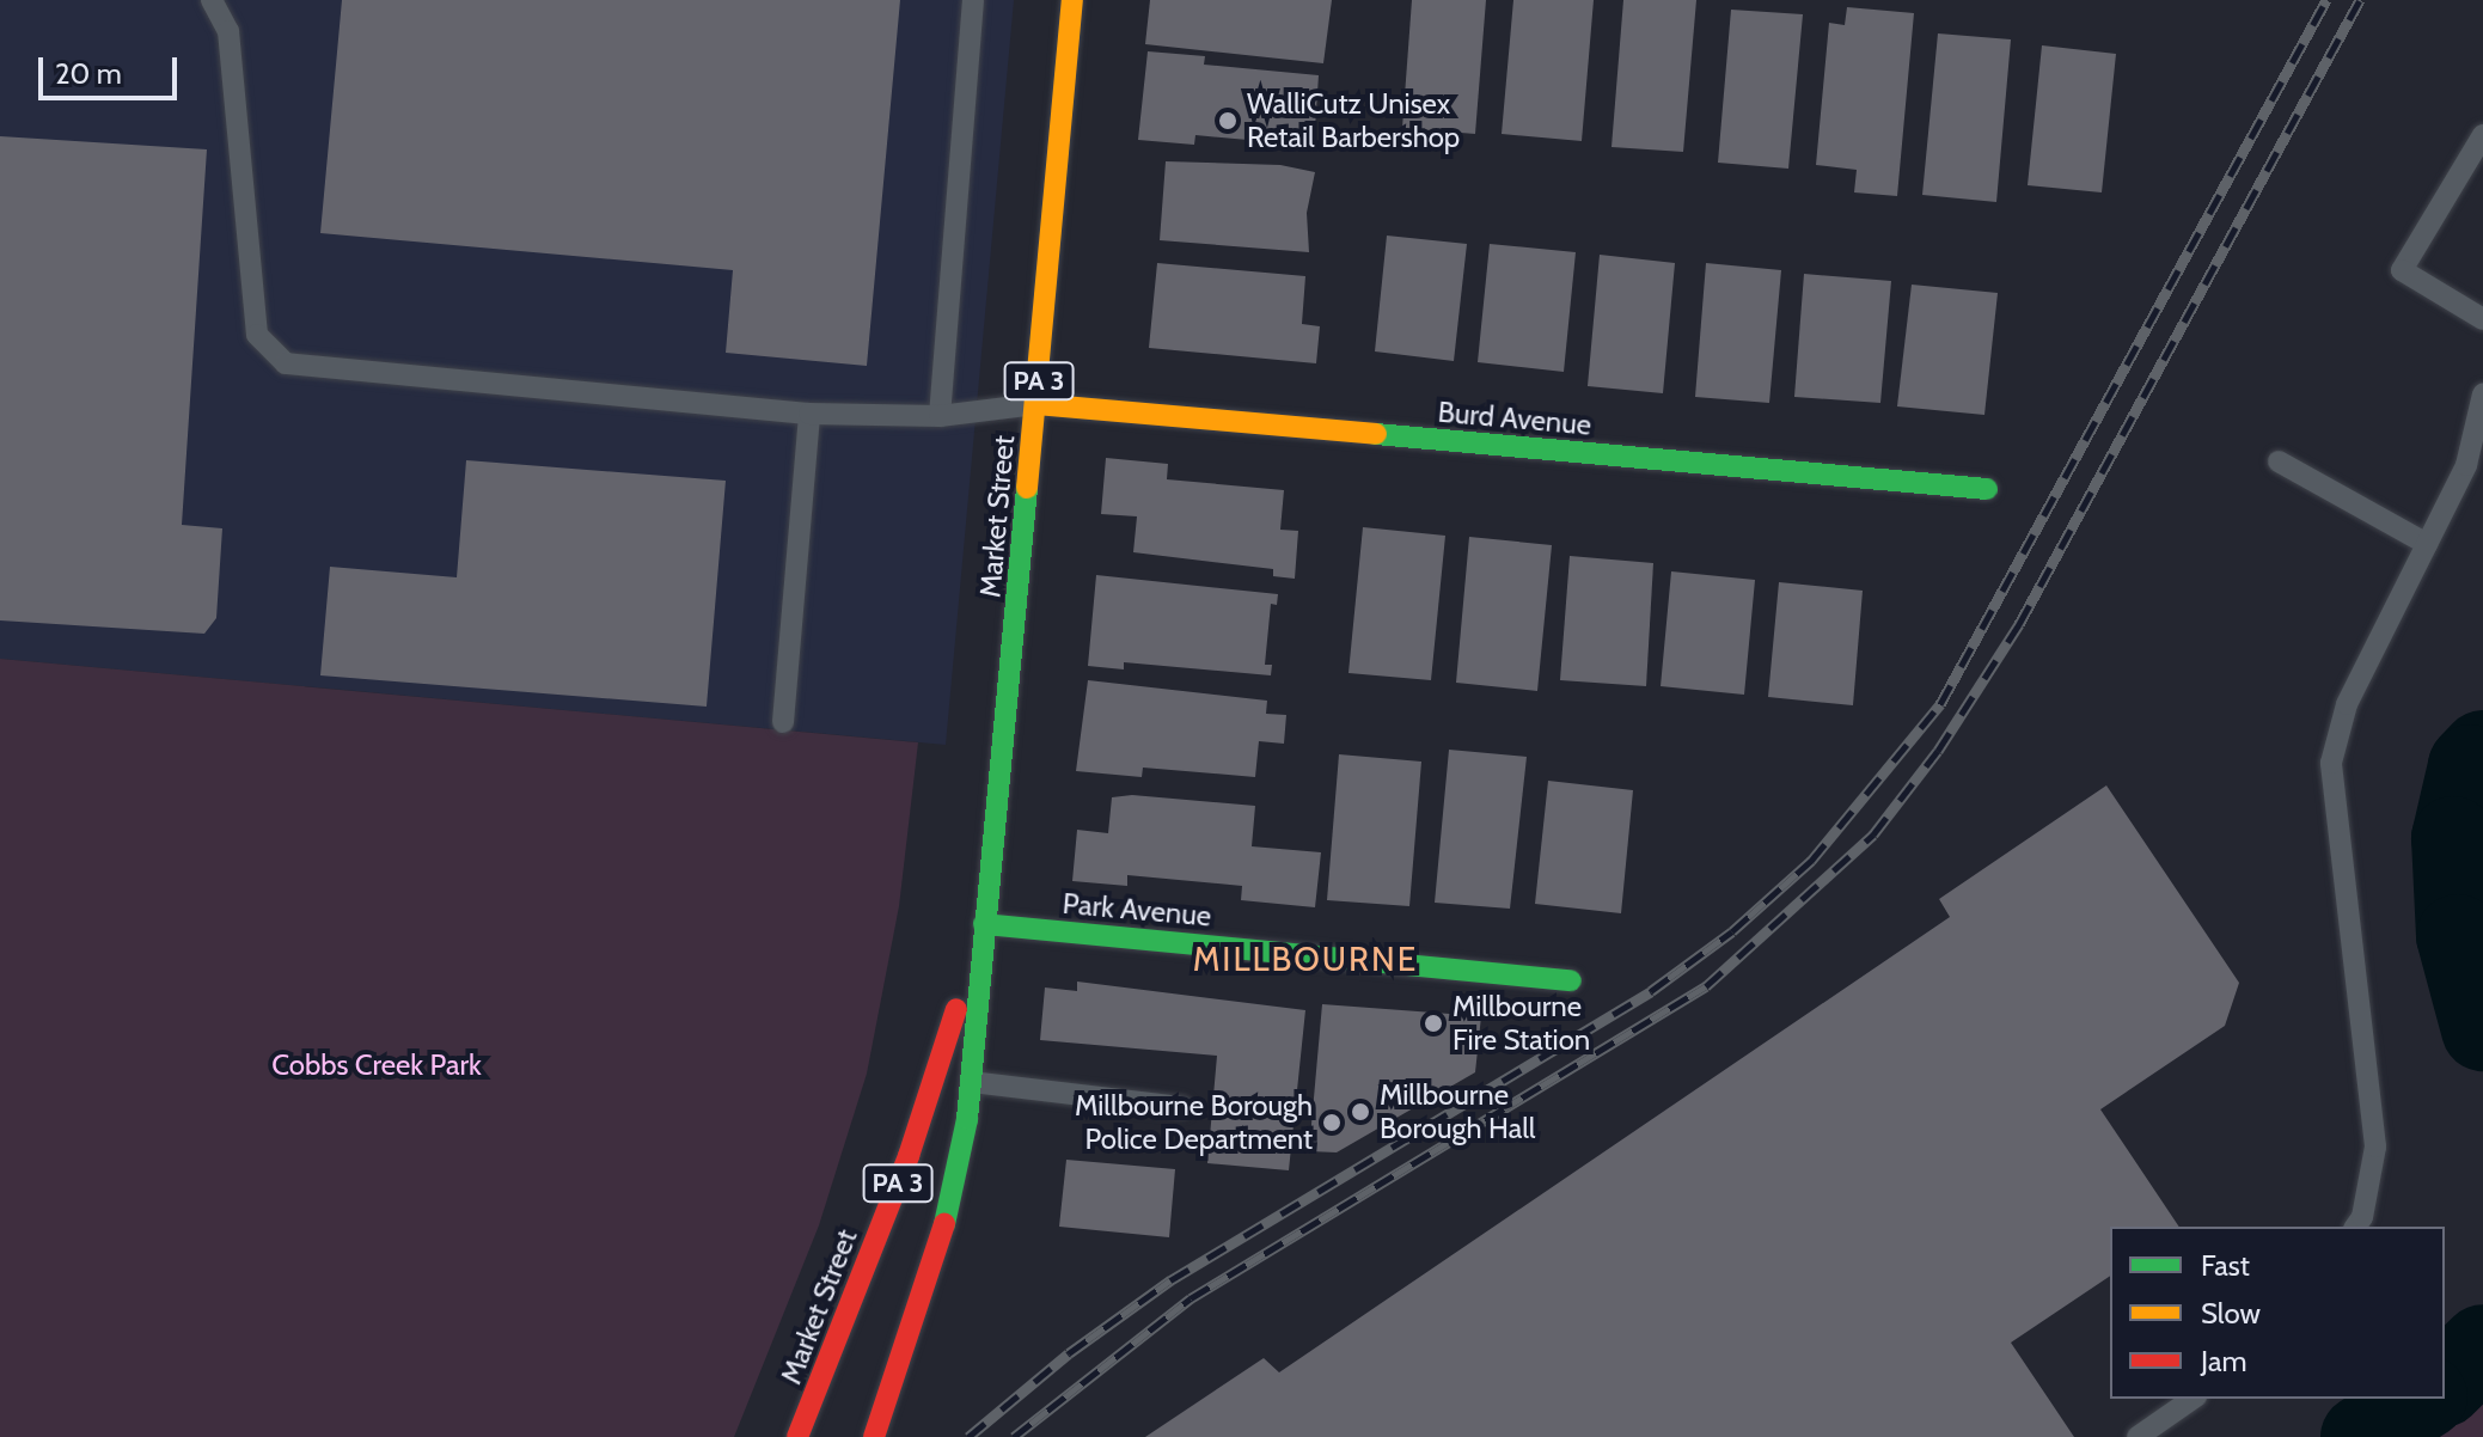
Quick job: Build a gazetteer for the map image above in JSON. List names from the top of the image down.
{
  "streets": {
    "main road": [
      "PA 3",
      "Burd Avenue",
      "Market Street",
      "Park Avenue"
    ]
  },
  "crossings": [
    ["Burd Avenue", "Market Street"],
    ["Market Street", "Park Avenue"]
  ],
  "districts": ["MILLBOURNE"],
  "parks": ["Cobbs Creek Park"],
  "places": [
    "WalliCutz Unisex Retail Barbershop",
    "Millbourne Fire Station",
    "Millbourne Borough Hall",
    "Millbourne Borough Police Department"
  ],
  "legend": ["Fast", "Slow", "Jam"],
  "scale_bar": "20 m"
}
